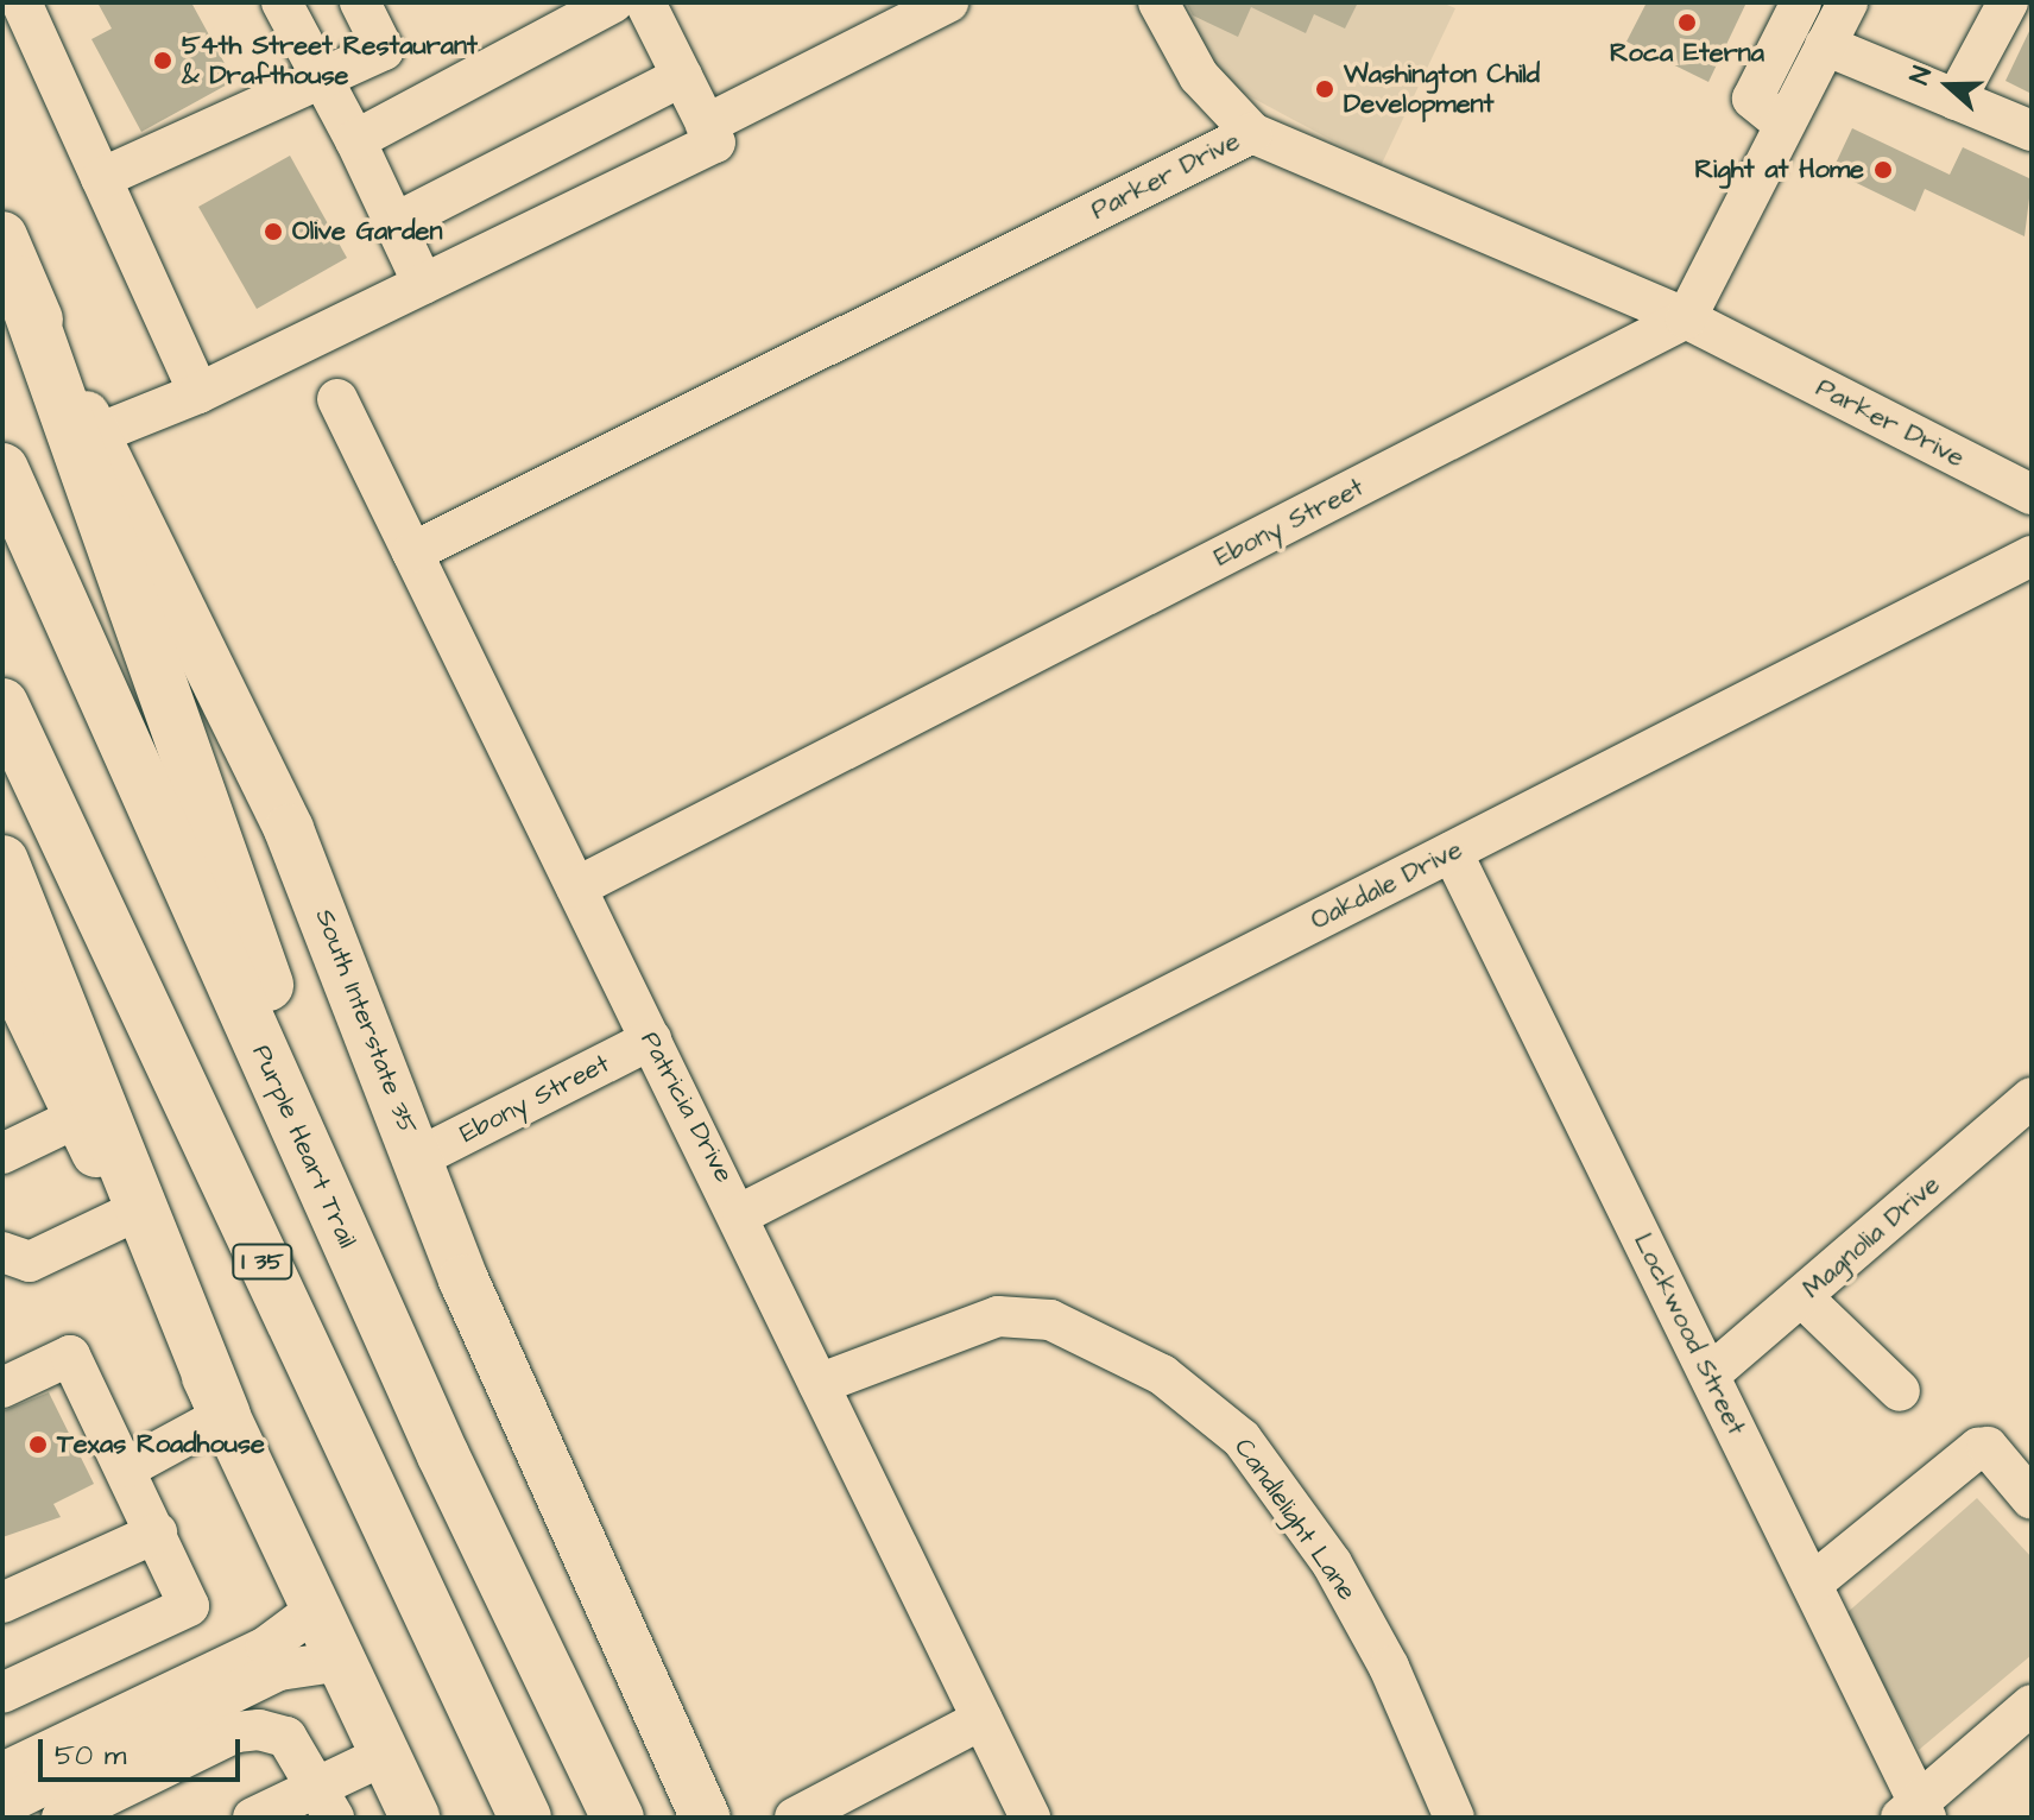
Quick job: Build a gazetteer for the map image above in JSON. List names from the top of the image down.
{
  "streets": {
    "highway": ["Purple Heart Trail", "I 35"],
    "main road": ["South Interstate 35"],
    "street": [
      "Parker Drive",
      "Ebony Street",
      "Oakdale Drive",
      "Patricia Drive",
      "Magnolia Drive",
      "Lockwood Street",
      "Candlelight Lane"
    ]
  },
  "crossings": [
    ["Parker Drive", "Ebony Street"],
    ["Parker Drive", "Patricia Drive"],
    ["Ebony Street", "South Interstate 35"],
    ["Ebony Street", "Patricia Drive"],
    ["Oakdale Drive", "Patricia Drive"],
    ["Oakdale Drive", "Lockwood Street"],
    ["Patricia Drive", "Candlelight Lane"],
    ["Magnolia Drive", "Lockwood Street"]
  ],
  "places": [
    "Roca Eterna",
    "54th Street Restaurant & Drafthouse",
    "Washington Child Development",
    "Right at Home",
    "Olive Garden",
    "Texas Roadhouse"
  ],
  "scale_bar": "50 m",
  "north": "left"
}
